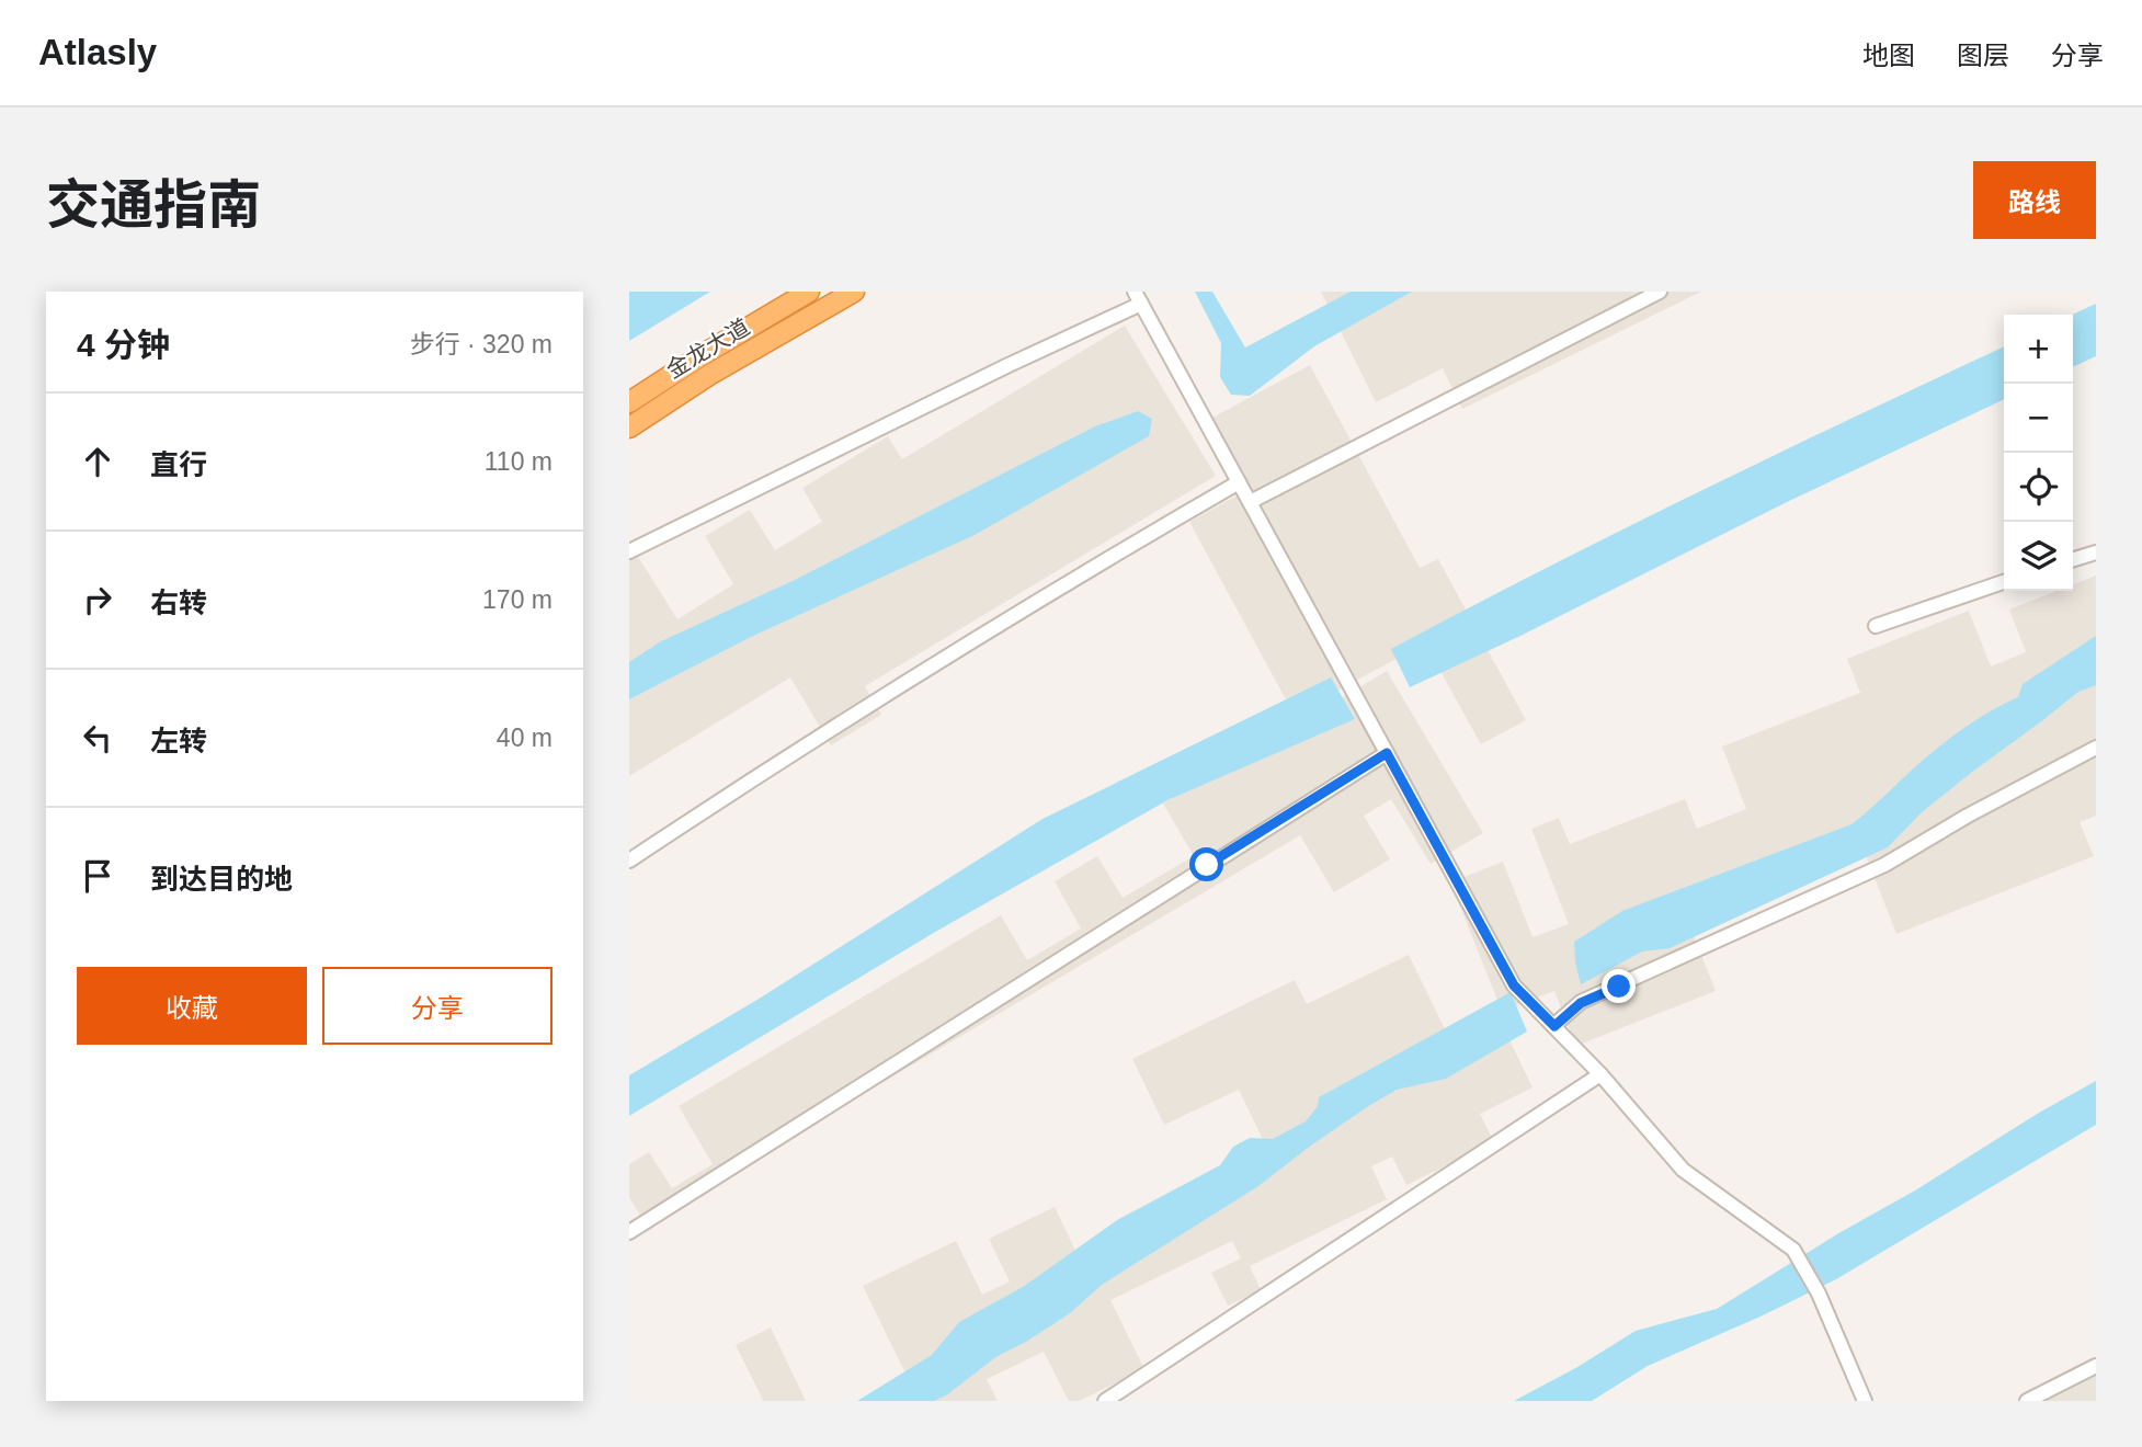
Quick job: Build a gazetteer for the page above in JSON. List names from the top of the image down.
{
  "streets": {
    "highway": ["金龙大道"]
  },
  "page": {
    "header": "Atlasly",
    "nav": ["地图", "图层", "分享"],
    "title": "交通指南",
    "buttons": [
      "路线",
      ["收藏", "分享"]
    ],
    "heading": ["4 分钟", "步行 · 320 m"],
    "map_buttons": ["+", "−"],
    "list": [
      ["直行", "110 m"],
      ["右转", "170 m"],
      ["左转", "40 m"],
      "到达目的地"
    ]
  }
}
